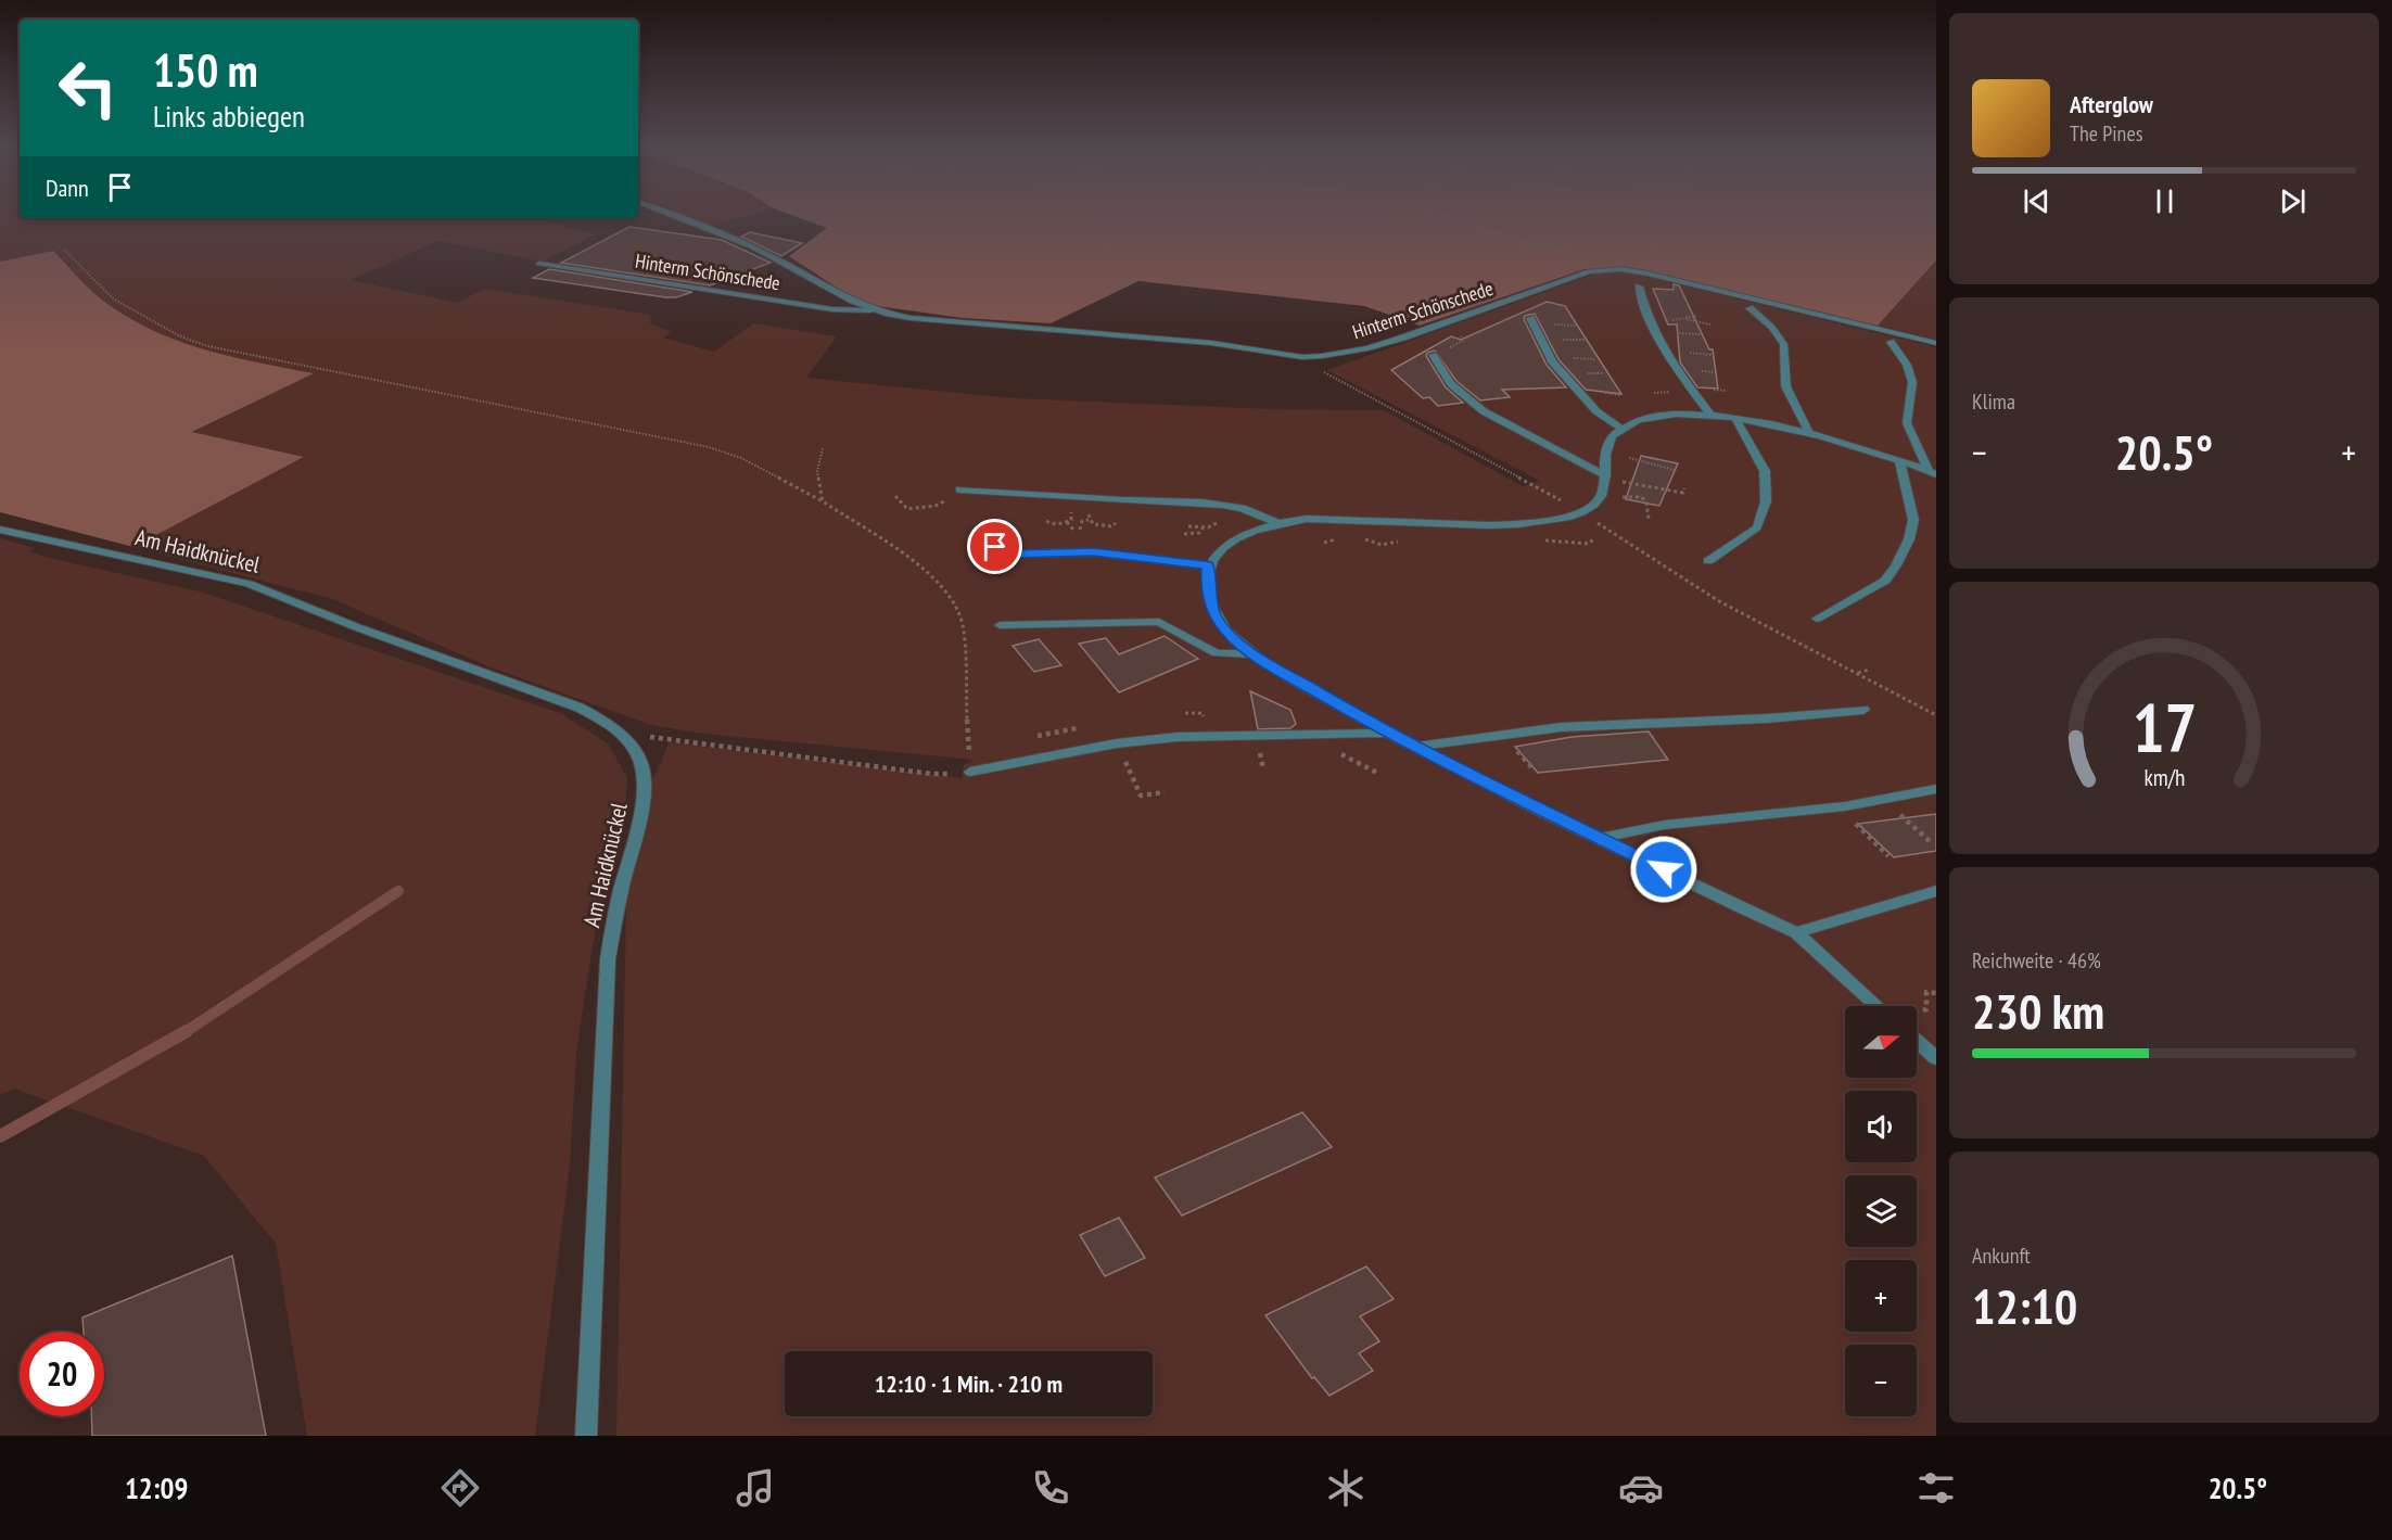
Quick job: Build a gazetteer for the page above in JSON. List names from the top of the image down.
{
  "streets": {
    "street": ["Hinterm Schönschede", "Am Haidknückel"]
  },
  "north": "right",
  "page": {
    "turn": ["150 m", "Links abbiegen"],
    "song": ["Afterglow", "The Pines"],
    "then": "Dann",
    "tile": [
      "Klima",
      ["Reichweite · 46%", "230 km"],
      ["Ankunft", "12:10"]
    ],
    "heat": ["−", "20.5°", "+"],
    "map_buttons": ["+", "−"],
    "limit": "20",
    "trip": "12:10 · 1 Min. · 210 m",
    "tabs": ["12:09", "20.5°"],
    "gauge": ["17", "km/h"]
  }
}
